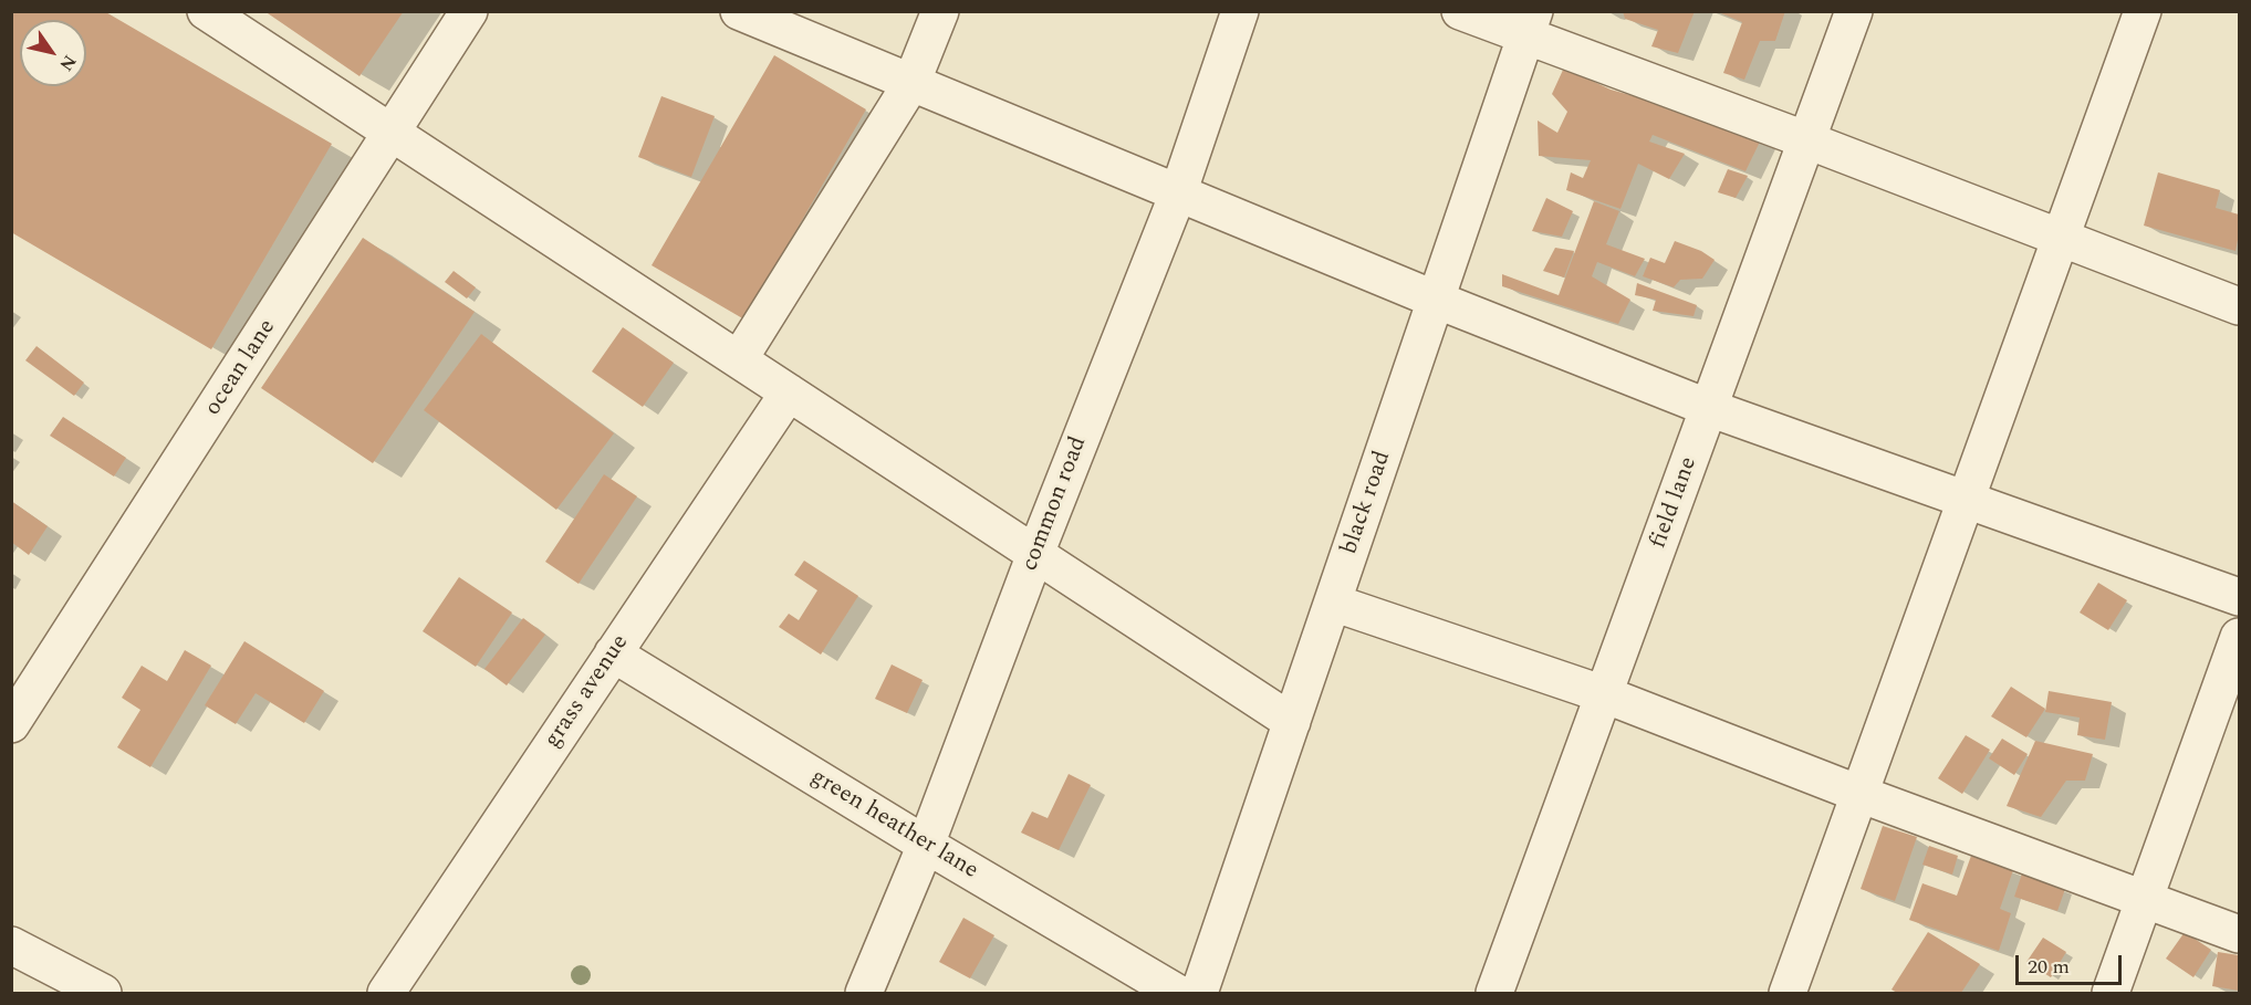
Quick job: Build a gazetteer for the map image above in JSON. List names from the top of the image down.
{
  "streets": {
    "street": [
      "ocean lane",
      "black road",
      "field lane",
      "common road",
      "grass avenue",
      "green heather lane"
    ]
  },
  "crossings": [
    ["common road", "green heather lane"],
    ["grass avenue", "green heather lane"]
  ],
  "scale_bar": "20 m",
  "north": "bottom right"
}
